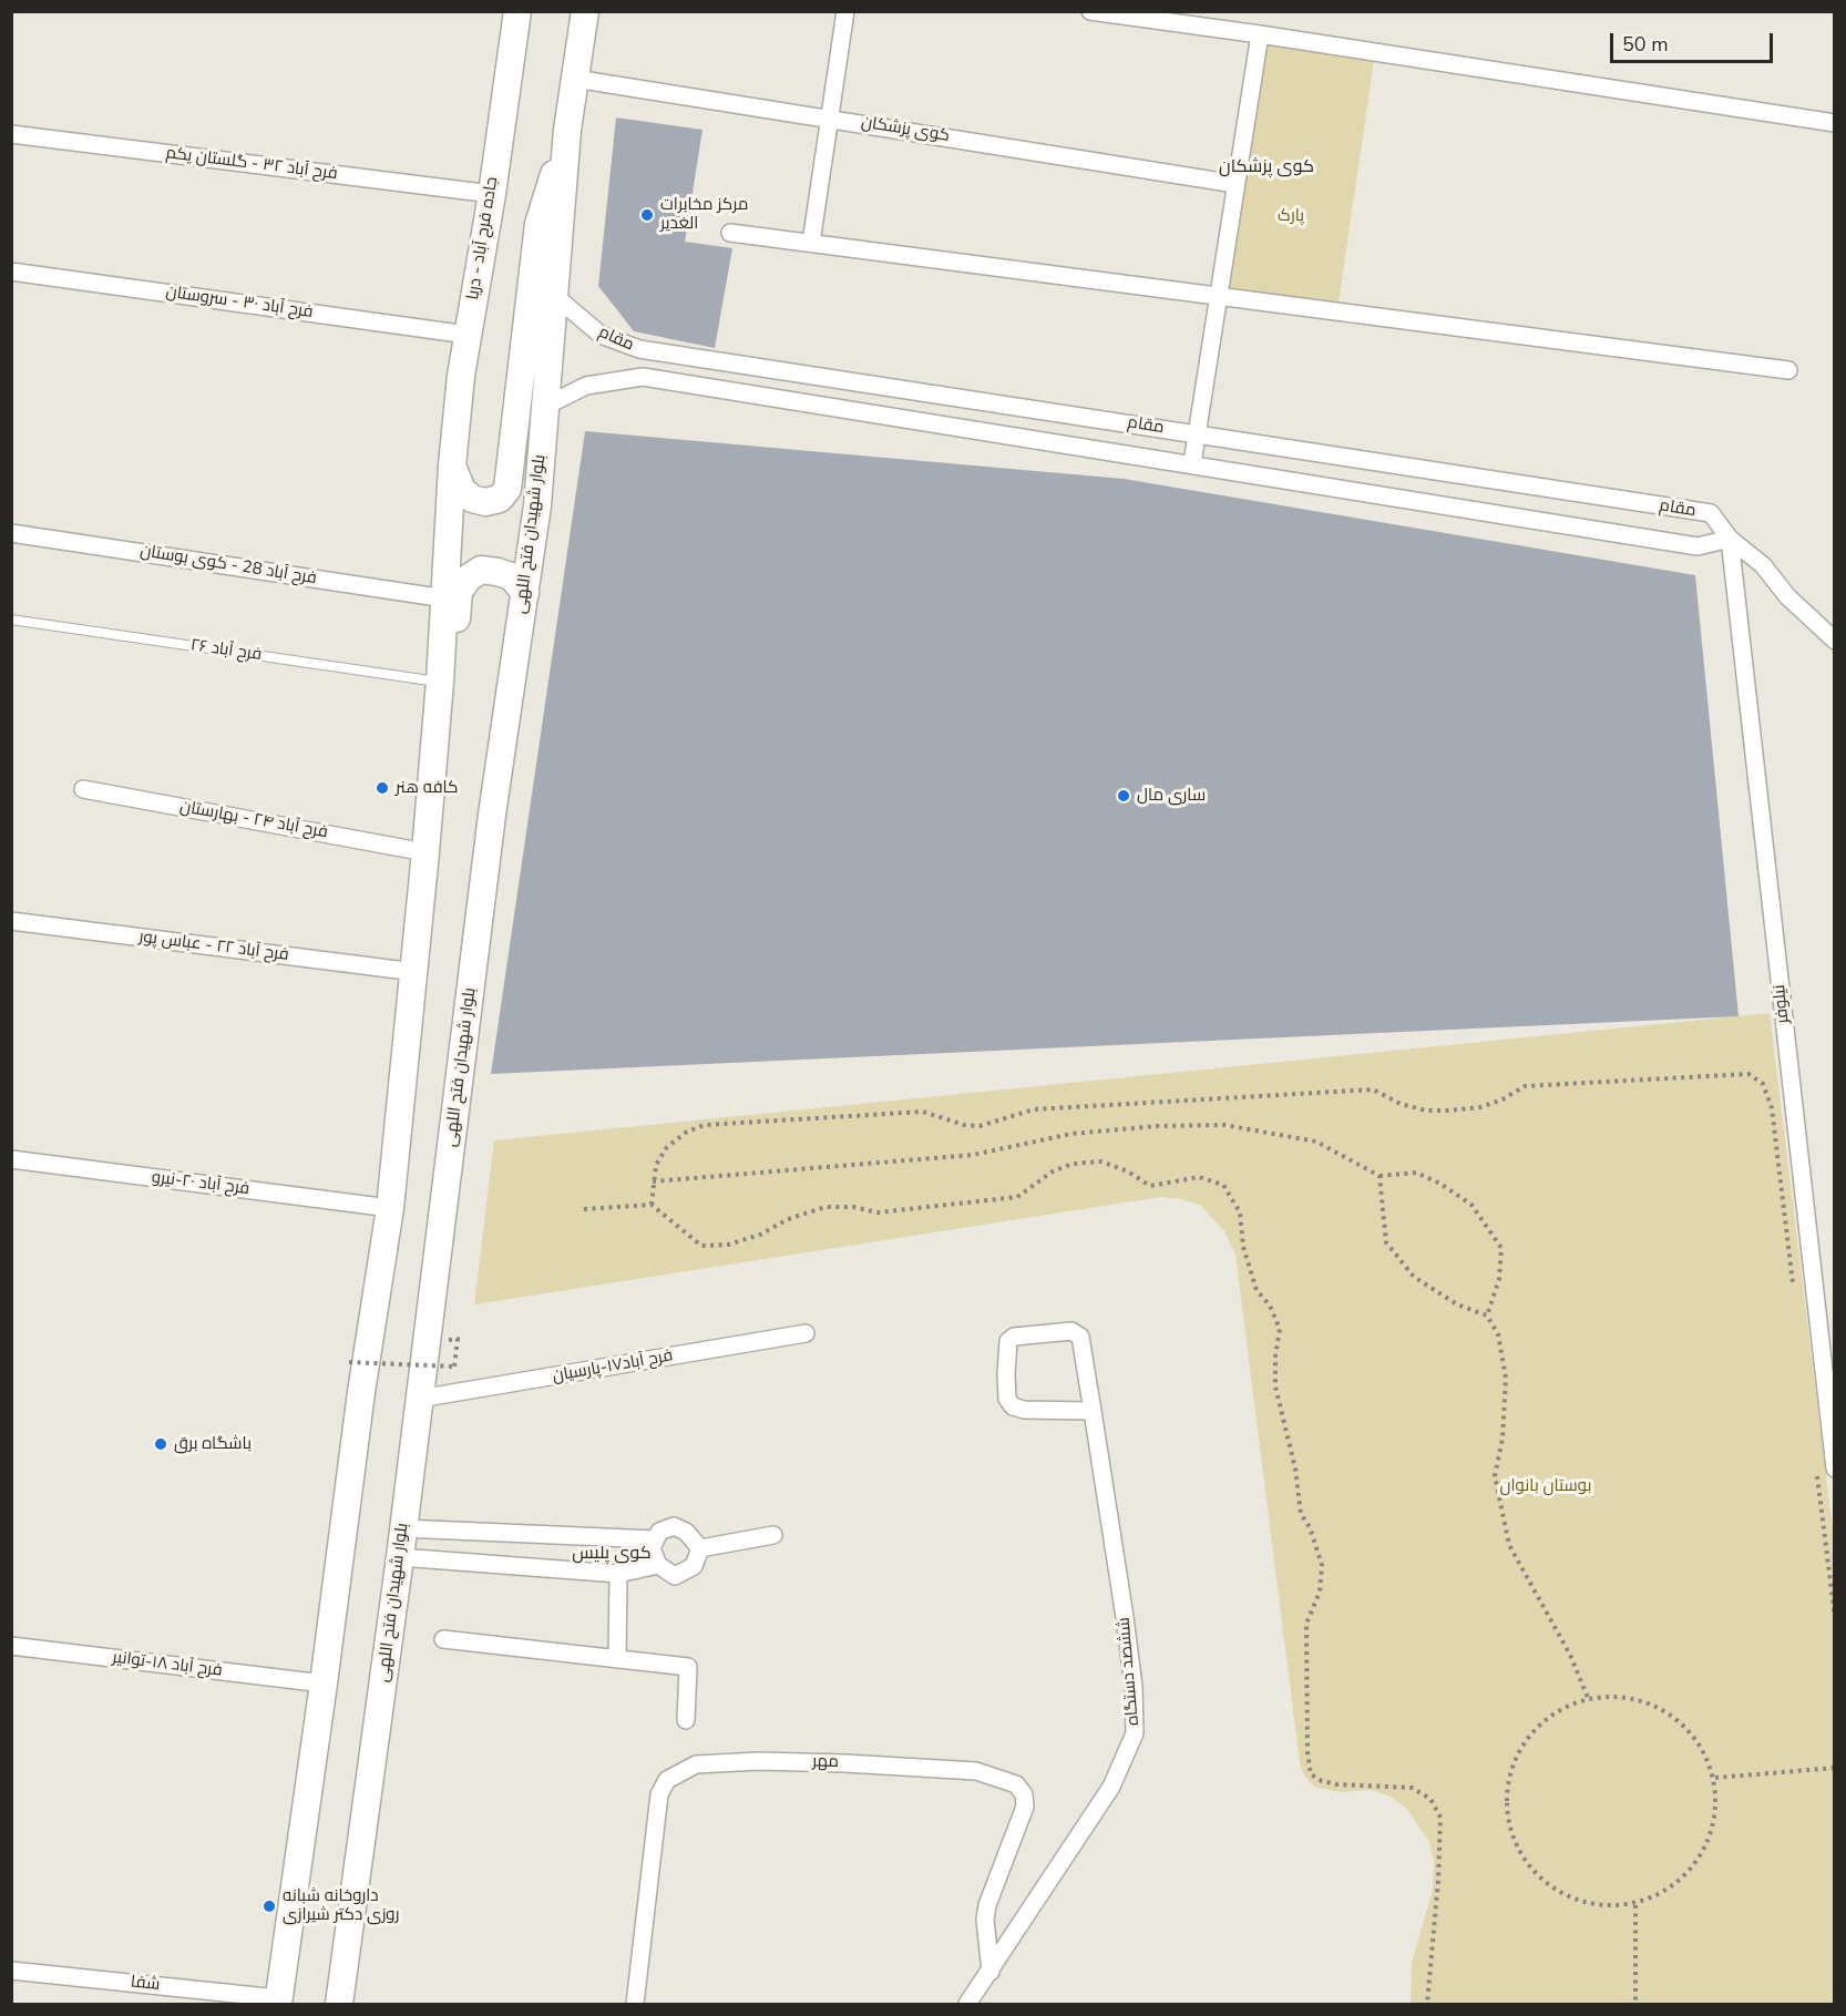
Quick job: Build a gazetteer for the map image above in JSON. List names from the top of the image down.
{
  "streets": {
    "main road": ["جاده فرح آباد - دریا", "بلوار شهیدان فتح اللهی"],
    "street": [
      "کوی پزشکان",
      "فرح آباد ۳۲ - گلستان یکم",
      "فرح آباد ۳۰ - سروستان",
      "مقام",
      "فرح آباد 28 - کوی بوستان",
      "فرح آباد ۲۴ - بهارستان",
      "فرح آباد ۲۲ - عباس پور",
      "نیلوفر",
      "فرح آباد ۲۰-نیرو",
      "فرح آباد۱۷-پارسیان",
      "فرح آباد ۱۸-توانیر",
      "ششصد دستگاه",
      "مهر",
      "شفا"
    ],
    "lane": ["فرح آباد ۲۶"]
  },
  "crossings": [
    ["فرح آباد ۳۲ - گلستان یکم", "جاده فرح آباد - دریا"],
    ["جاده فرح آباد - دریا", "فرح آباد ۳۰ - سروستان"],
    ["مقام", "بلوار شهیدان فتح اللهی"],
    ["مقام", "نیلوفر"],
    ["بلوار شهیدان فتح اللهی", "فرح آباد۱۷-پارسیان"],
    ["ششصد دستگاه", "مهر"]
  ],
  "districts": ["کوی پزشکان", "کوی پلیس"],
  "parks": ["پارک", "بوستان بانوان"],
  "places": [
    "مرکز مخابرات الغدیر",
    "کافه هنر",
    "ساری مال",
    "باشگاه برق",
    "داروخانه شبانه روزی دکتر شیرازی"
  ],
  "scale_bar": "50 m"
}
